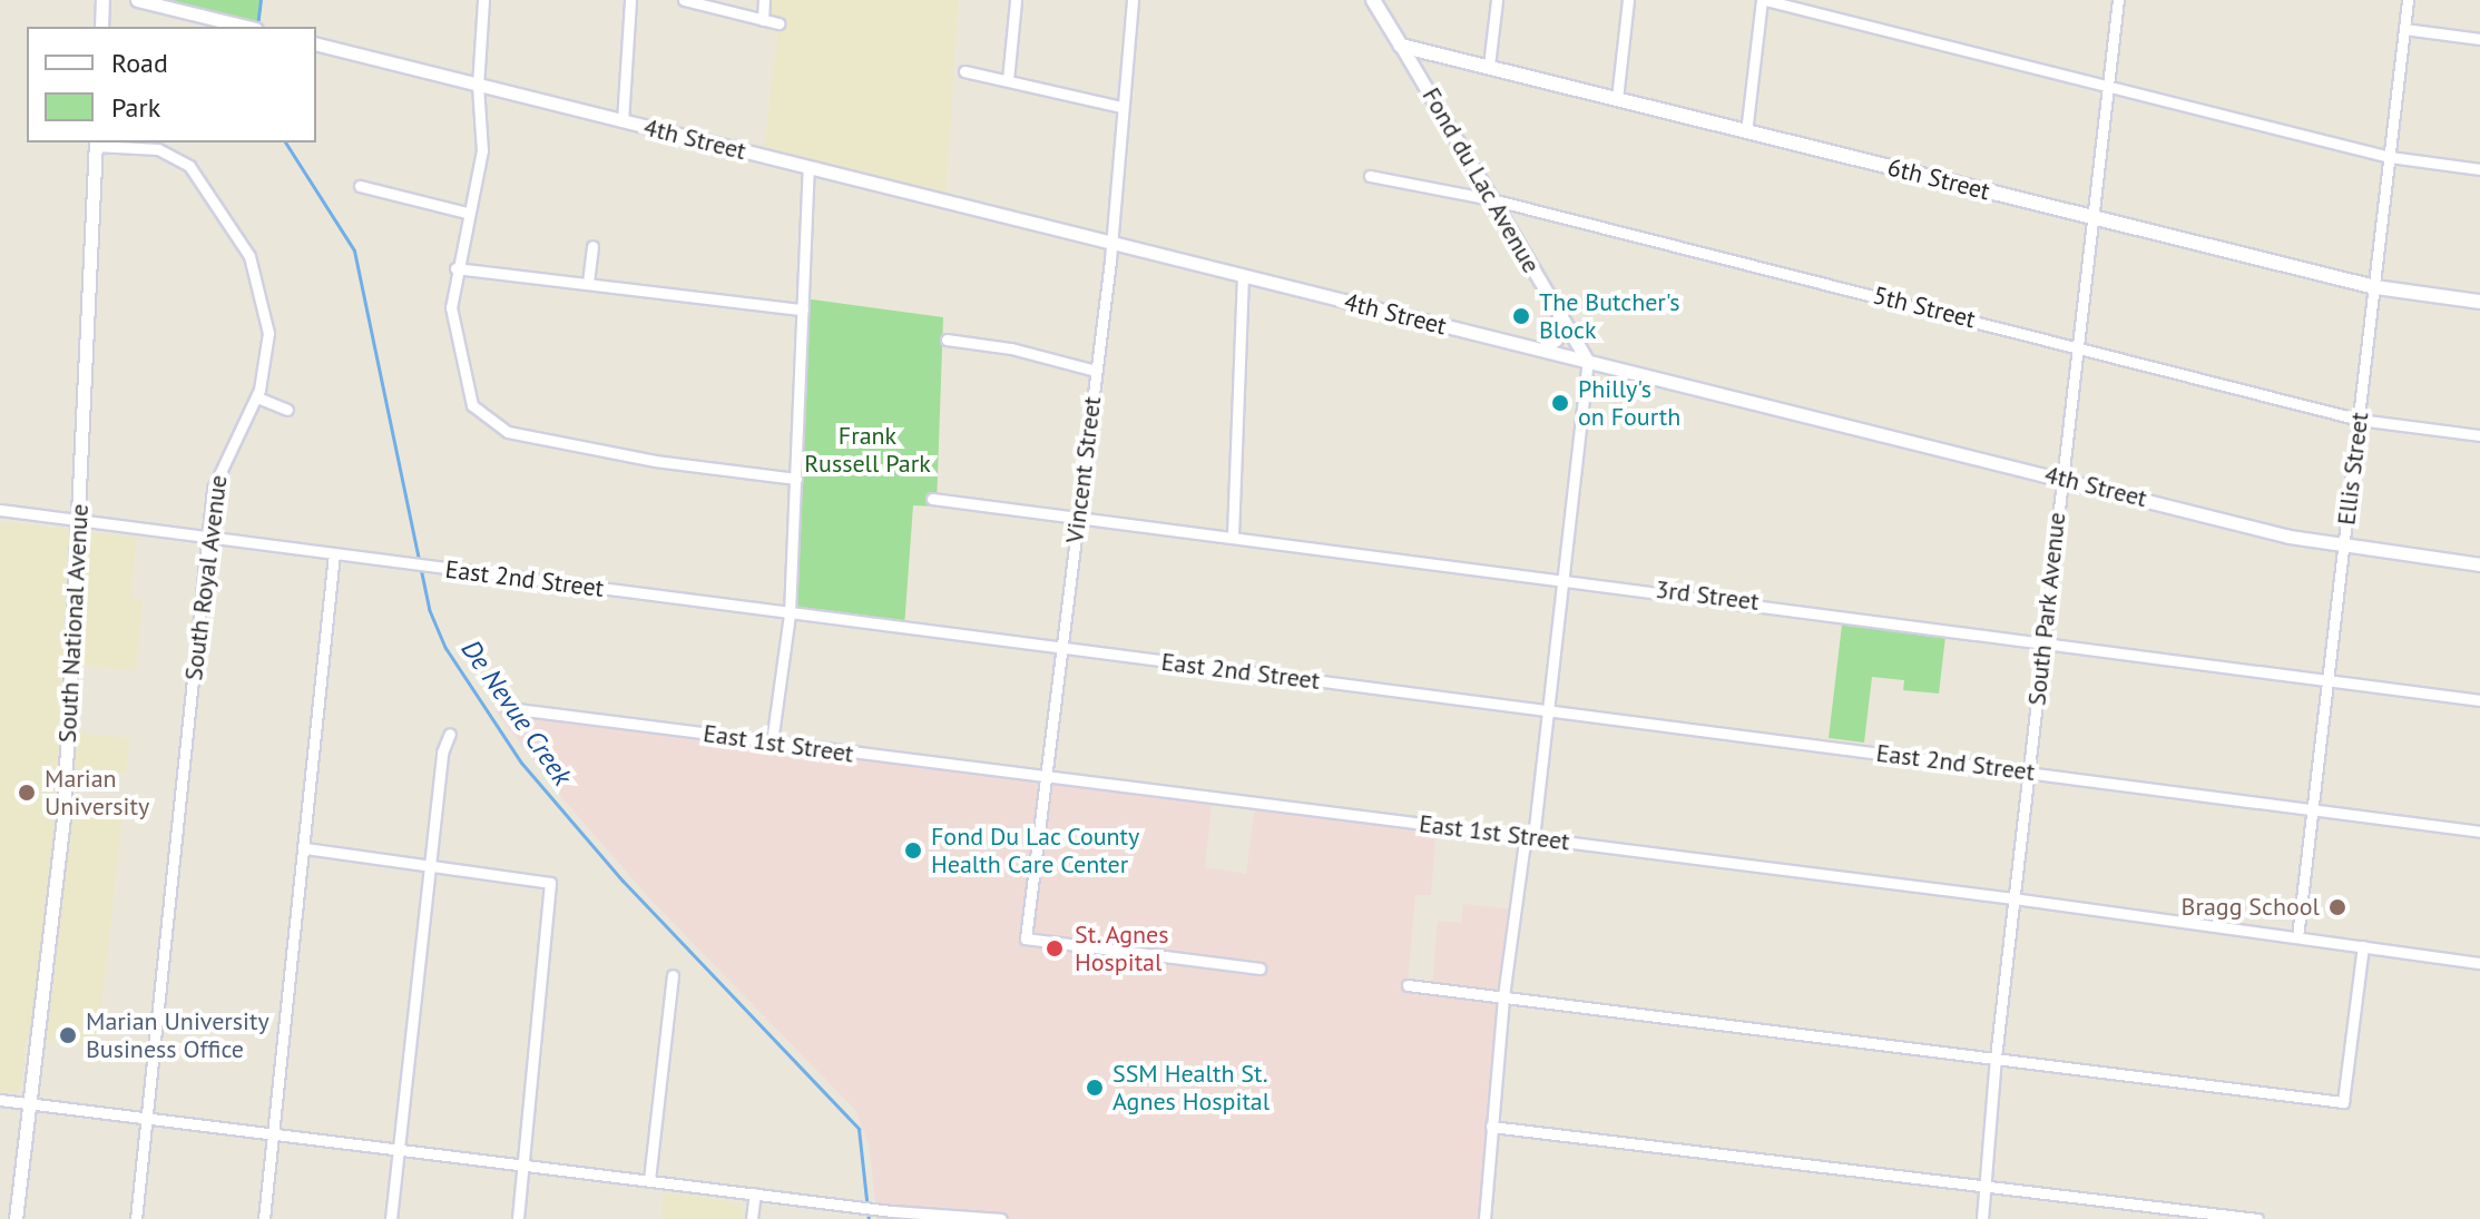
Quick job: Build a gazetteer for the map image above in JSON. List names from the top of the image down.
{
  "streets": {
    "main road": ["6th Street", "Fond du Lac Avenue"],
    "street": [
      "4th Street",
      "5th Street",
      "Ellis Street",
      "Vincent Street",
      "South Royal Avenue",
      "East 2nd Street",
      "3rd Street",
      "South Park Avenue",
      "South National Avenue",
      "East 1st Street"
    ]
  },
  "crossings": [
    ["4th Street", "Fond du Lac Avenue"],
    ["4th Street", "Ellis Street"],
    ["4th Street", "Vincent Street"],
    ["4th Street", "South Park Avenue"],
    ["6th Street", "Fond du Lac Avenue"],
    ["6th Street", "Ellis Street"],
    ["6th Street", "South Park Avenue"],
    ["Fond du Lac Avenue", "5th Street"],
    ["5th Street", "Ellis Street"],
    ["5th Street", "South Park Avenue"],
    ["Ellis Street", "East 2nd Street"],
    ["Ellis Street", "3rd Street"],
    ["Ellis Street", "East 1st Street"],
    ["Vincent Street", "East 2nd Street"],
    ["Vincent Street", "3rd Street"],
    ["Vincent Street", "East 1st Street"],
    ["South Royal Avenue", "East 2nd Street"],
    ["South Royal Avenue", "South National Avenue"],
    ["East 2nd Street", "South Park Avenue"],
    ["East 2nd Street", "South National Avenue"],
    ["3rd Street", "South Park Avenue"],
    ["South Park Avenue", "East 1st Street"]
  ],
  "water": ["De Nevue Creek"],
  "parks": ["Frank Russell Park"],
  "places": [
    "The Butcher's Block",
    "Philly's on Fourth",
    "Marian University",
    "Fond Du Lac County Health Care Center",
    "Bragg School",
    "St. Agnes Hospital",
    "Marian University Business Office",
    "SSM Health St. Agnes Hospital"
  ],
  "legend": ["Road", "Park"]
}
